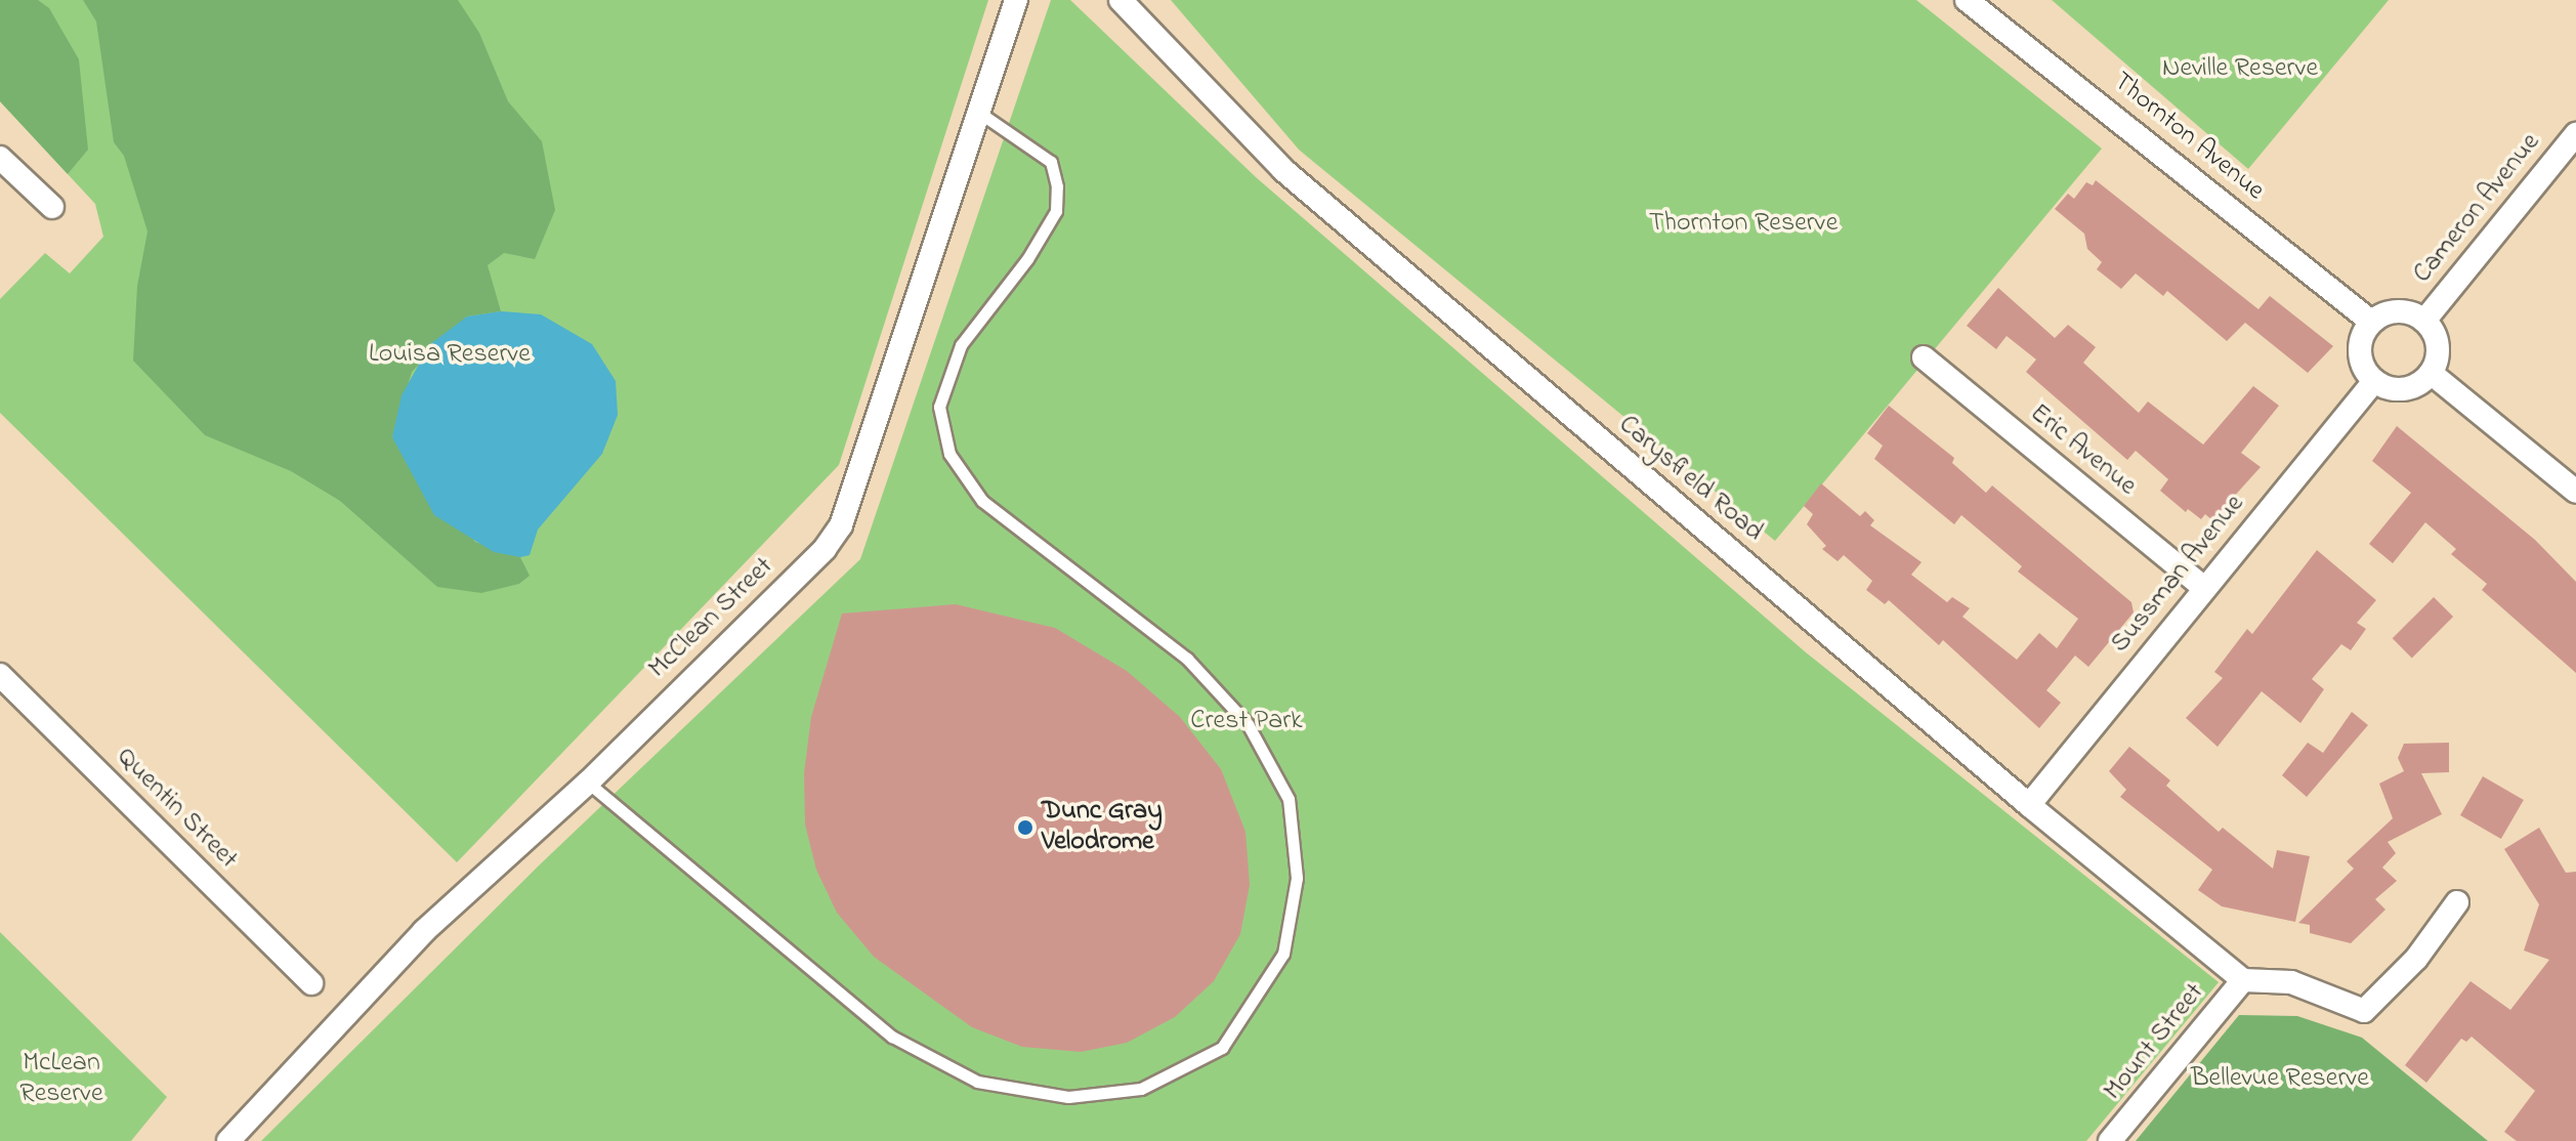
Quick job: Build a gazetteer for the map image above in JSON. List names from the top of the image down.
{
  "streets": {
    "street": [
      "Thornton Avenue",
      "Cameron Avenue",
      "Eric Avenue",
      "Carysfield Road",
      "Sussman Avenue",
      "McClean Street",
      "Quentin Street",
      "Mount Street"
    ]
  },
  "crossings": [
    ["Thornton Avenue", "Cameron Avenue"],
    ["Thornton Avenue", "Sussman Avenue"],
    ["Cameron Avenue", "Sussman Avenue"],
    ["Eric Avenue", "Sussman Avenue"],
    ["Carysfield Road", "Sussman Avenue"],
    ["Carysfield Road", "Mount Street"]
  ],
  "parks": [
    "Neville Reserve",
    "Thornton Reserve",
    "Louisa Reserve",
    "Crest Park",
    "McLean Reserve",
    "Bellevue Reserve"
  ],
  "places": ["Dunc Gray Velodrome"]
}
